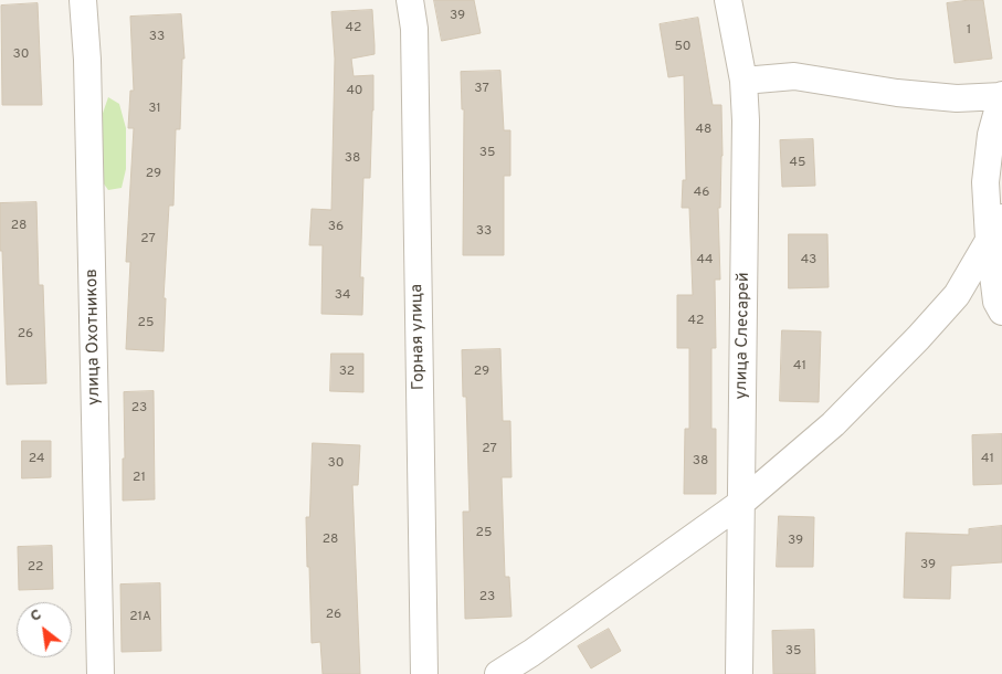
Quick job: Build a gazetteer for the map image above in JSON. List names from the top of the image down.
{
  "streets": {
    "street": ["улица Слесарей", "улица Охотников", "Горная улица"]
  },
  "house_numbers": [
    "39",
    "42",
    "1",
    "33",
    "50",
    "30",
    "37",
    "40",
    "31",
    "48",
    "35",
    "38",
    "45",
    "29",
    "46",
    "28",
    "36",
    "33",
    "27",
    "44",
    "43",
    "34",
    "42",
    "25",
    "26",
    "41",
    "32",
    "29",
    "23",
    "27",
    "24",
    "41",
    "38",
    "30",
    "21",
    "25",
    "28",
    "39",
    "39",
    "22",
    "23",
    "26",
    "21А",
    "35"
  ],
  "north": "top left"
}
